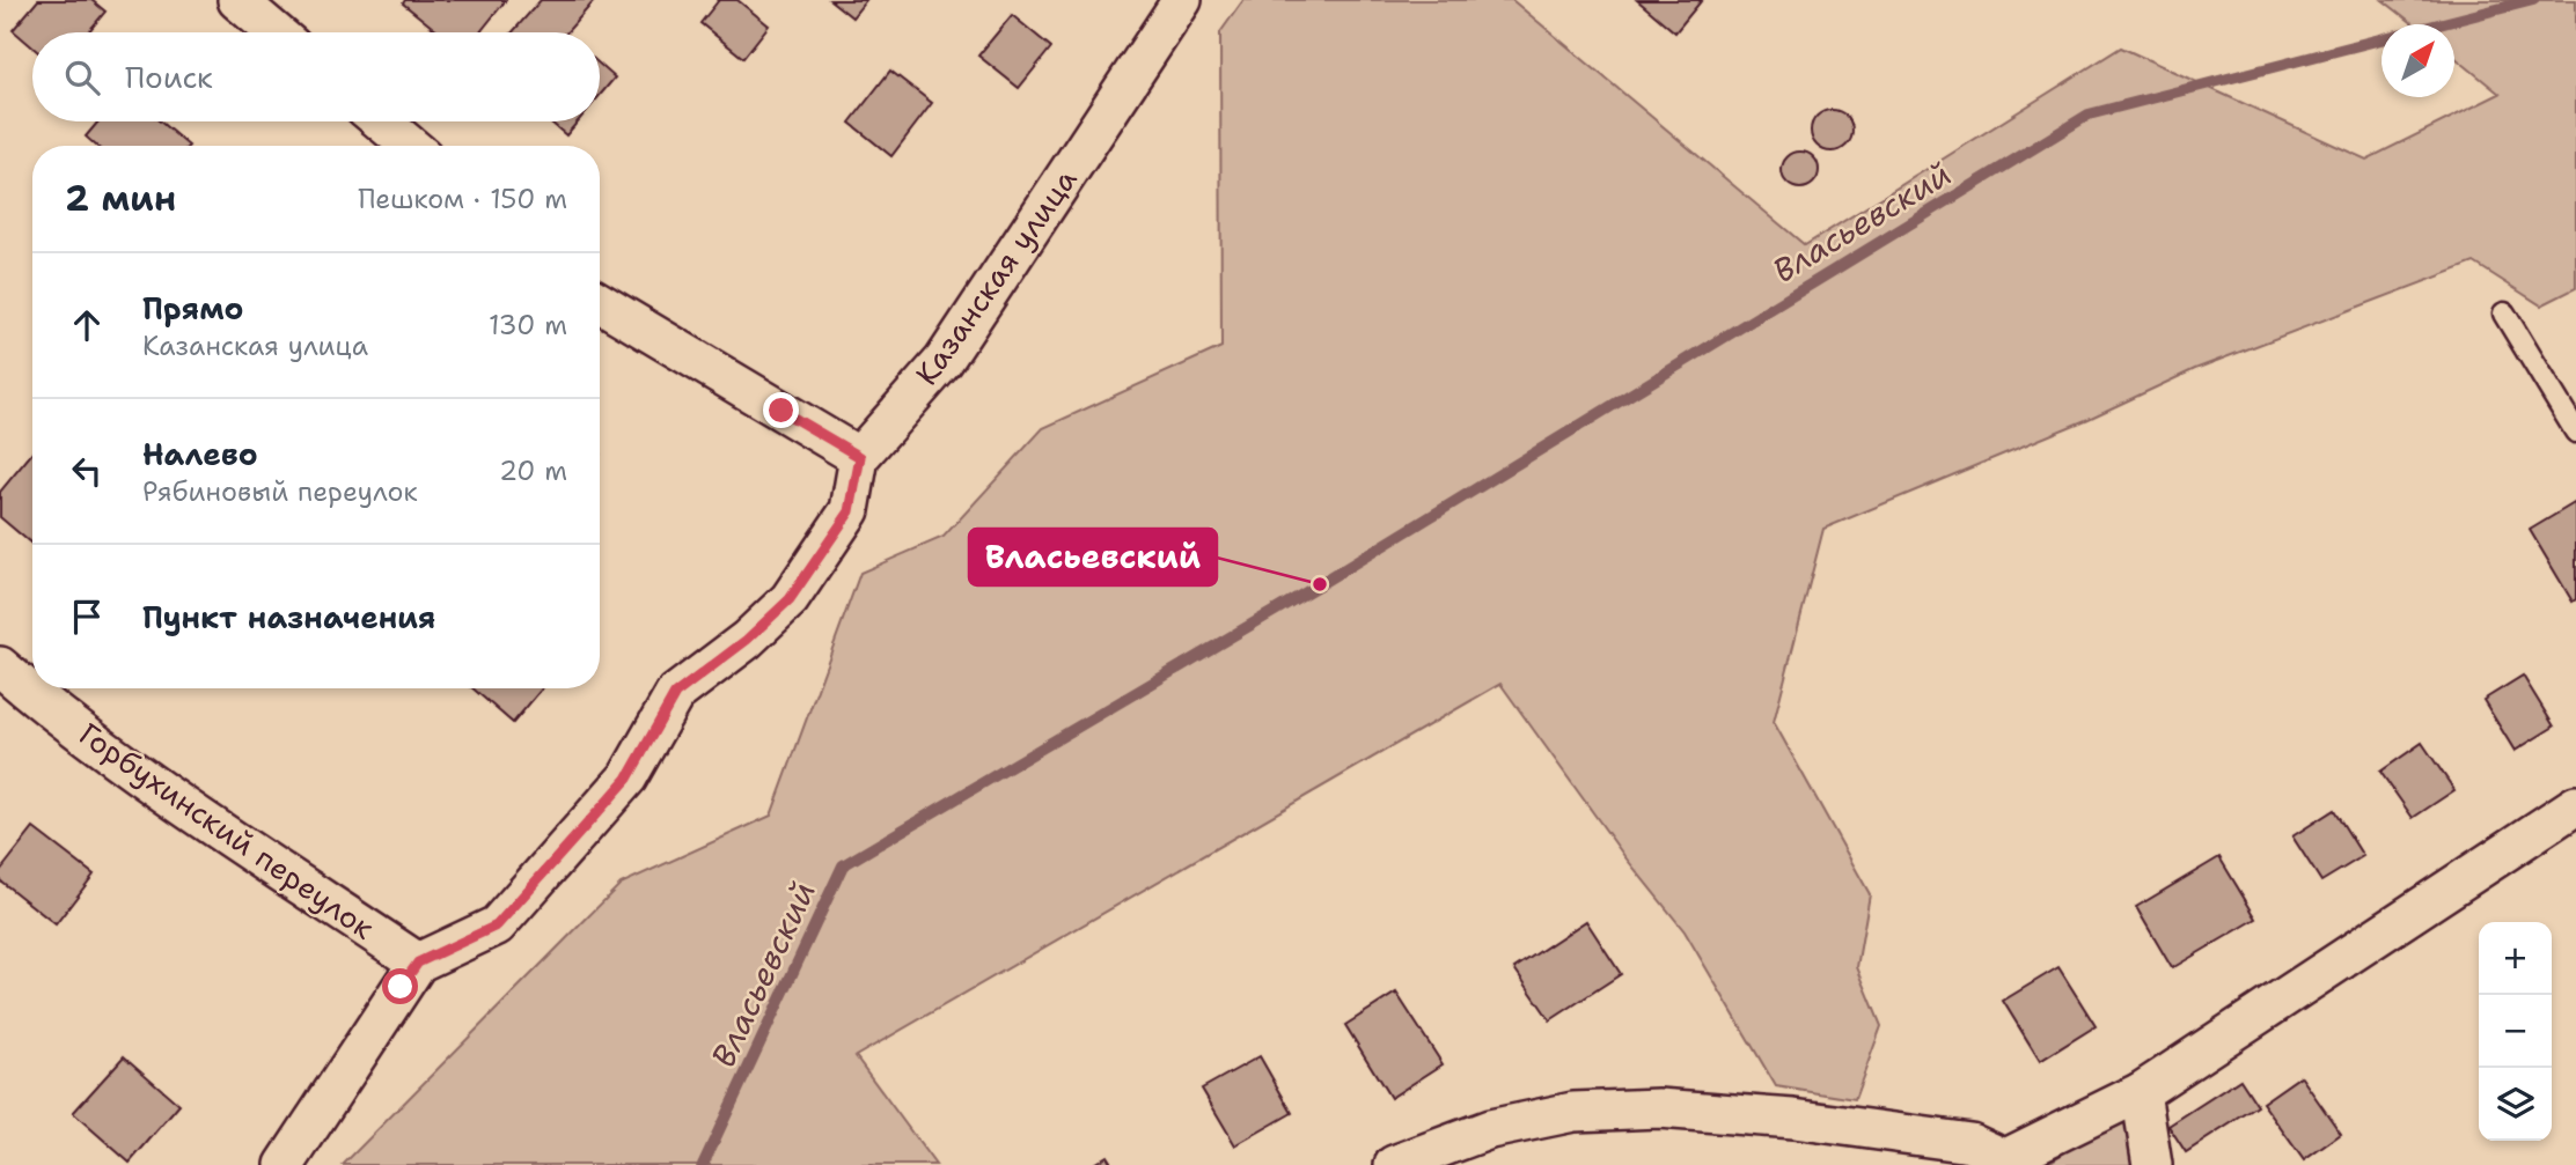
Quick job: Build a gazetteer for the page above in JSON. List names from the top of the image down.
{
  "streets": {
    "street": ["Казанская улица", "Горбухинский переулок"]
  },
  "crossings": [
    ["Казанская улица", "Горбухинский переулок"]
  ],
  "water": ["Власьевский"],
  "places": ["Власьевский"],
  "north": "top right",
  "page": {
    "search": "Поиск",
    "heading": ["2 мин", "Пешком · 150 m"],
    "list": [
      ["Прямо", "Казанская улица", "130 m"],
      ["Налево", "Рябиновый переулок", "20 m"],
      "Пункт назначения"
    ],
    "map_buttons": ["+", "−"]
  }
}
